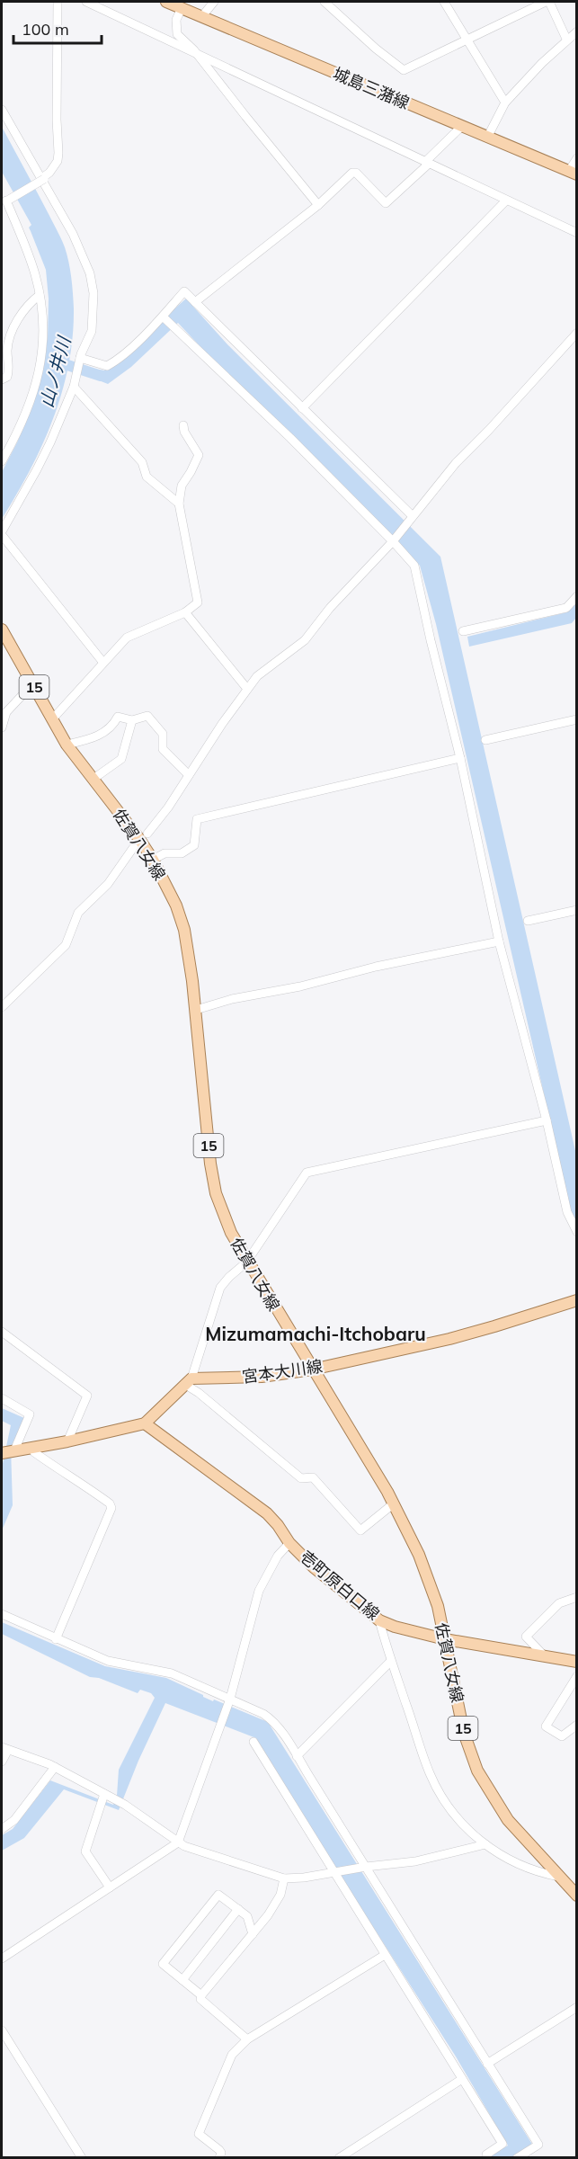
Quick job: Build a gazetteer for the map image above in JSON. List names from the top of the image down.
{
  "streets": {
    "main road": [
      "城島三潴線",
      "15",
      "佐賀八女線",
      "宮本大川線",
      "壱町原白口線"
    ]
  },
  "crossings": [
    ["佐賀八女線", "宮本大川線"],
    ["佐賀八女線", "壱町原白口線"]
  ],
  "districts": ["Mizumamachi-Itchobaru"],
  "water": ["山ノ井川"],
  "scale_bar": "100 m"
}
